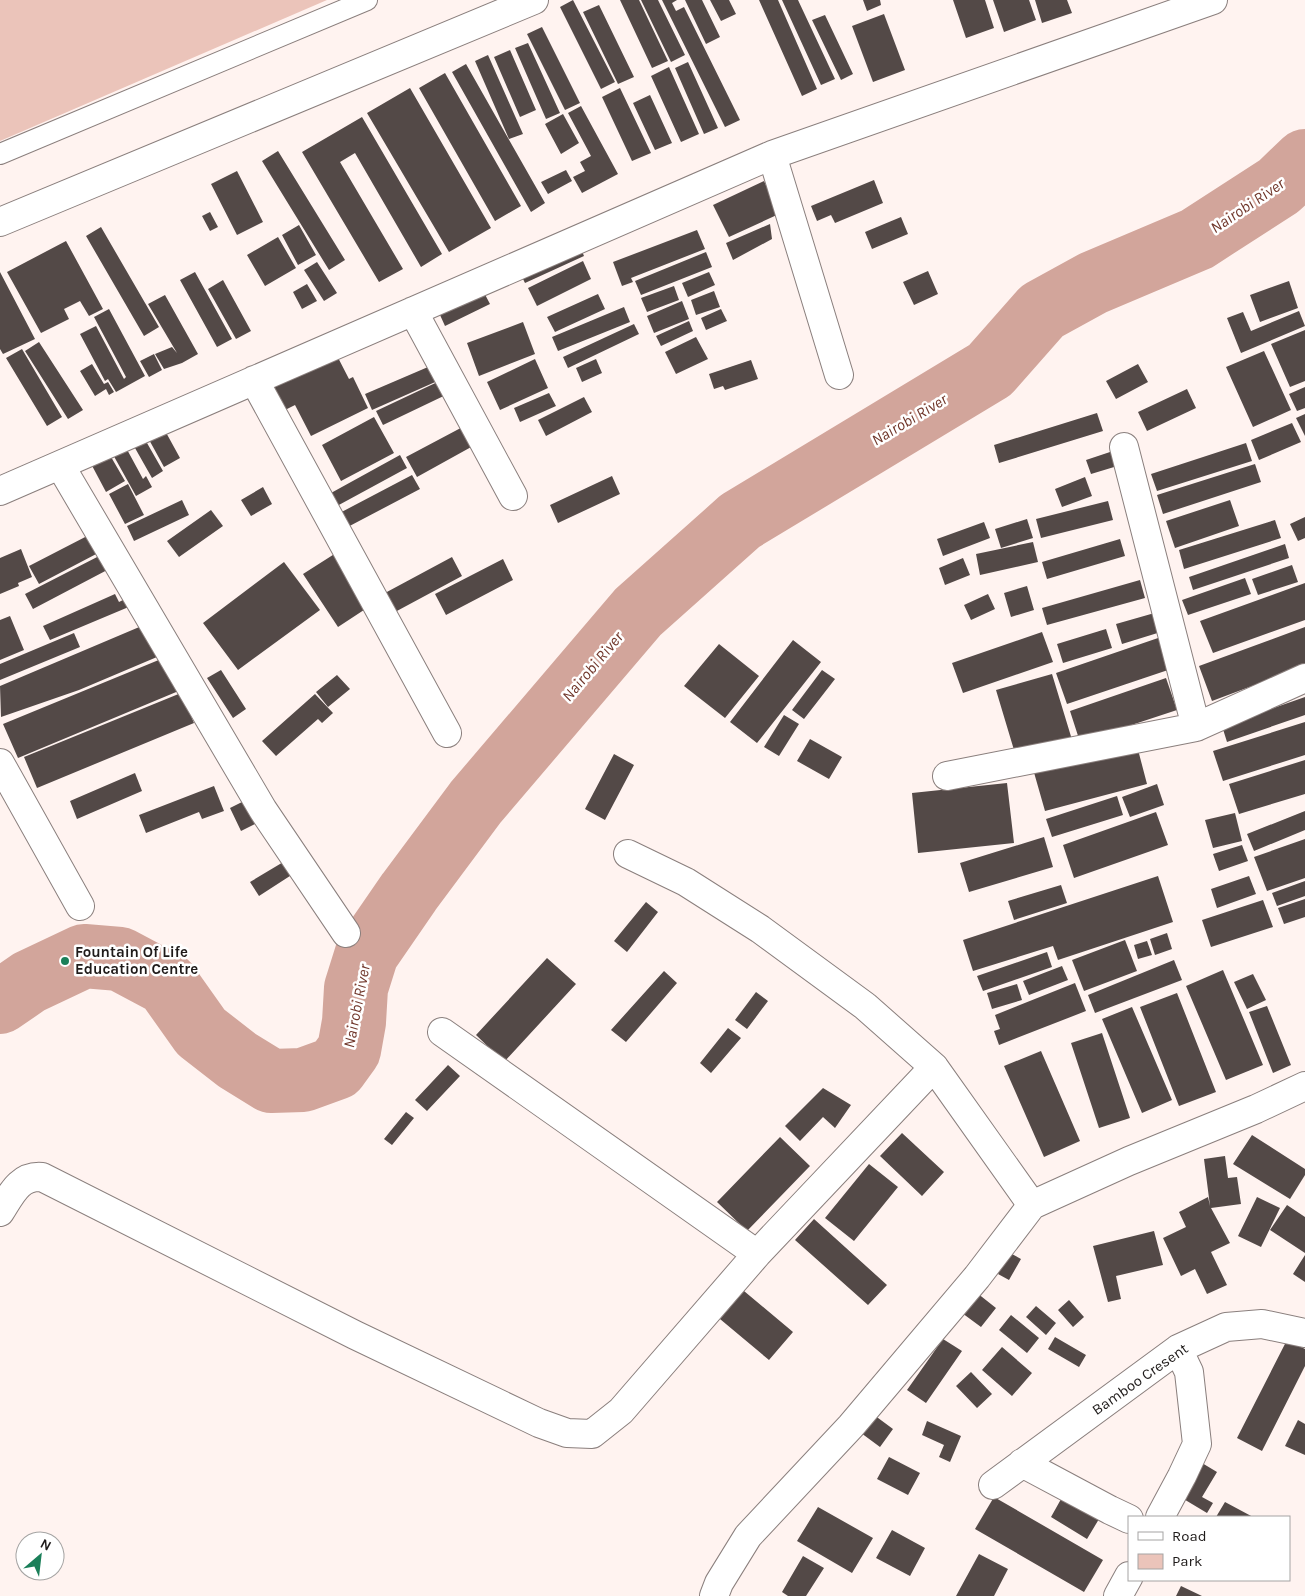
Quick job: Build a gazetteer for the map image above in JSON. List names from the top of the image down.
{
  "streets": {
    "street": ["Bamboo Cresent"]
  },
  "water": ["Nairobi River"],
  "places": ["Fountain Of Life Education Centre"],
  "legend": ["Road", "Park"],
  "north": "top right"
}
